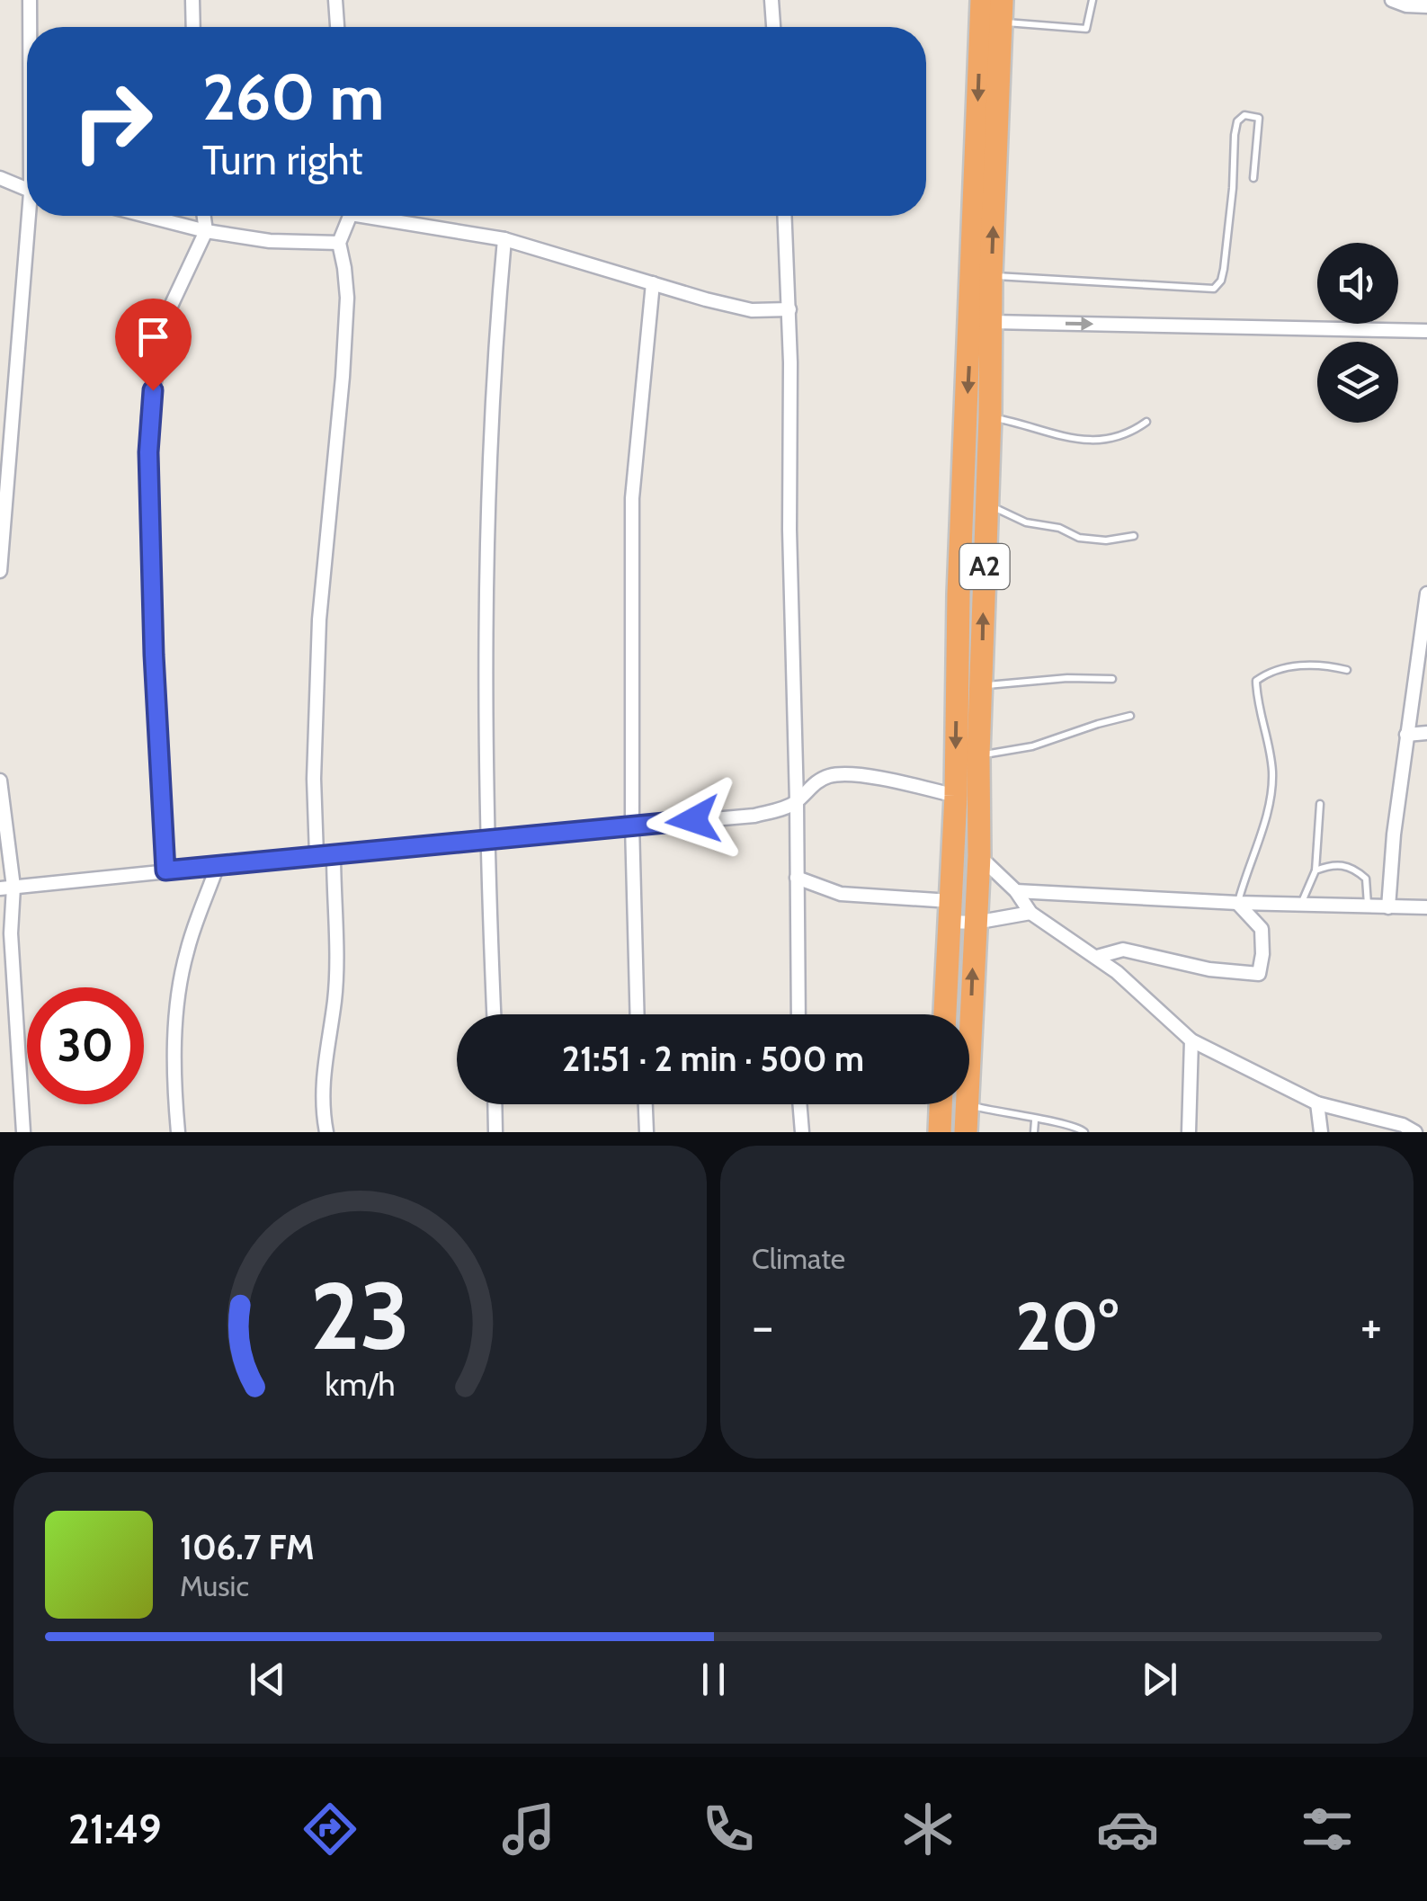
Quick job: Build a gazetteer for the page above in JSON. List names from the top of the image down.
{
  "streets": {
    "highway": ["A2"]
  },
  "page": {
    "turn": ["260 m", "Turn right"],
    "limit": "30",
    "trip": "21:51 · 2 min · 500 m",
    "tile": "Climate",
    "heat": ["−", "20°", "+"],
    "song": ["106.7 FM", "Music"],
    "tabs": "21:49",
    "gauge": ["23", "km/h"]
  }
}
